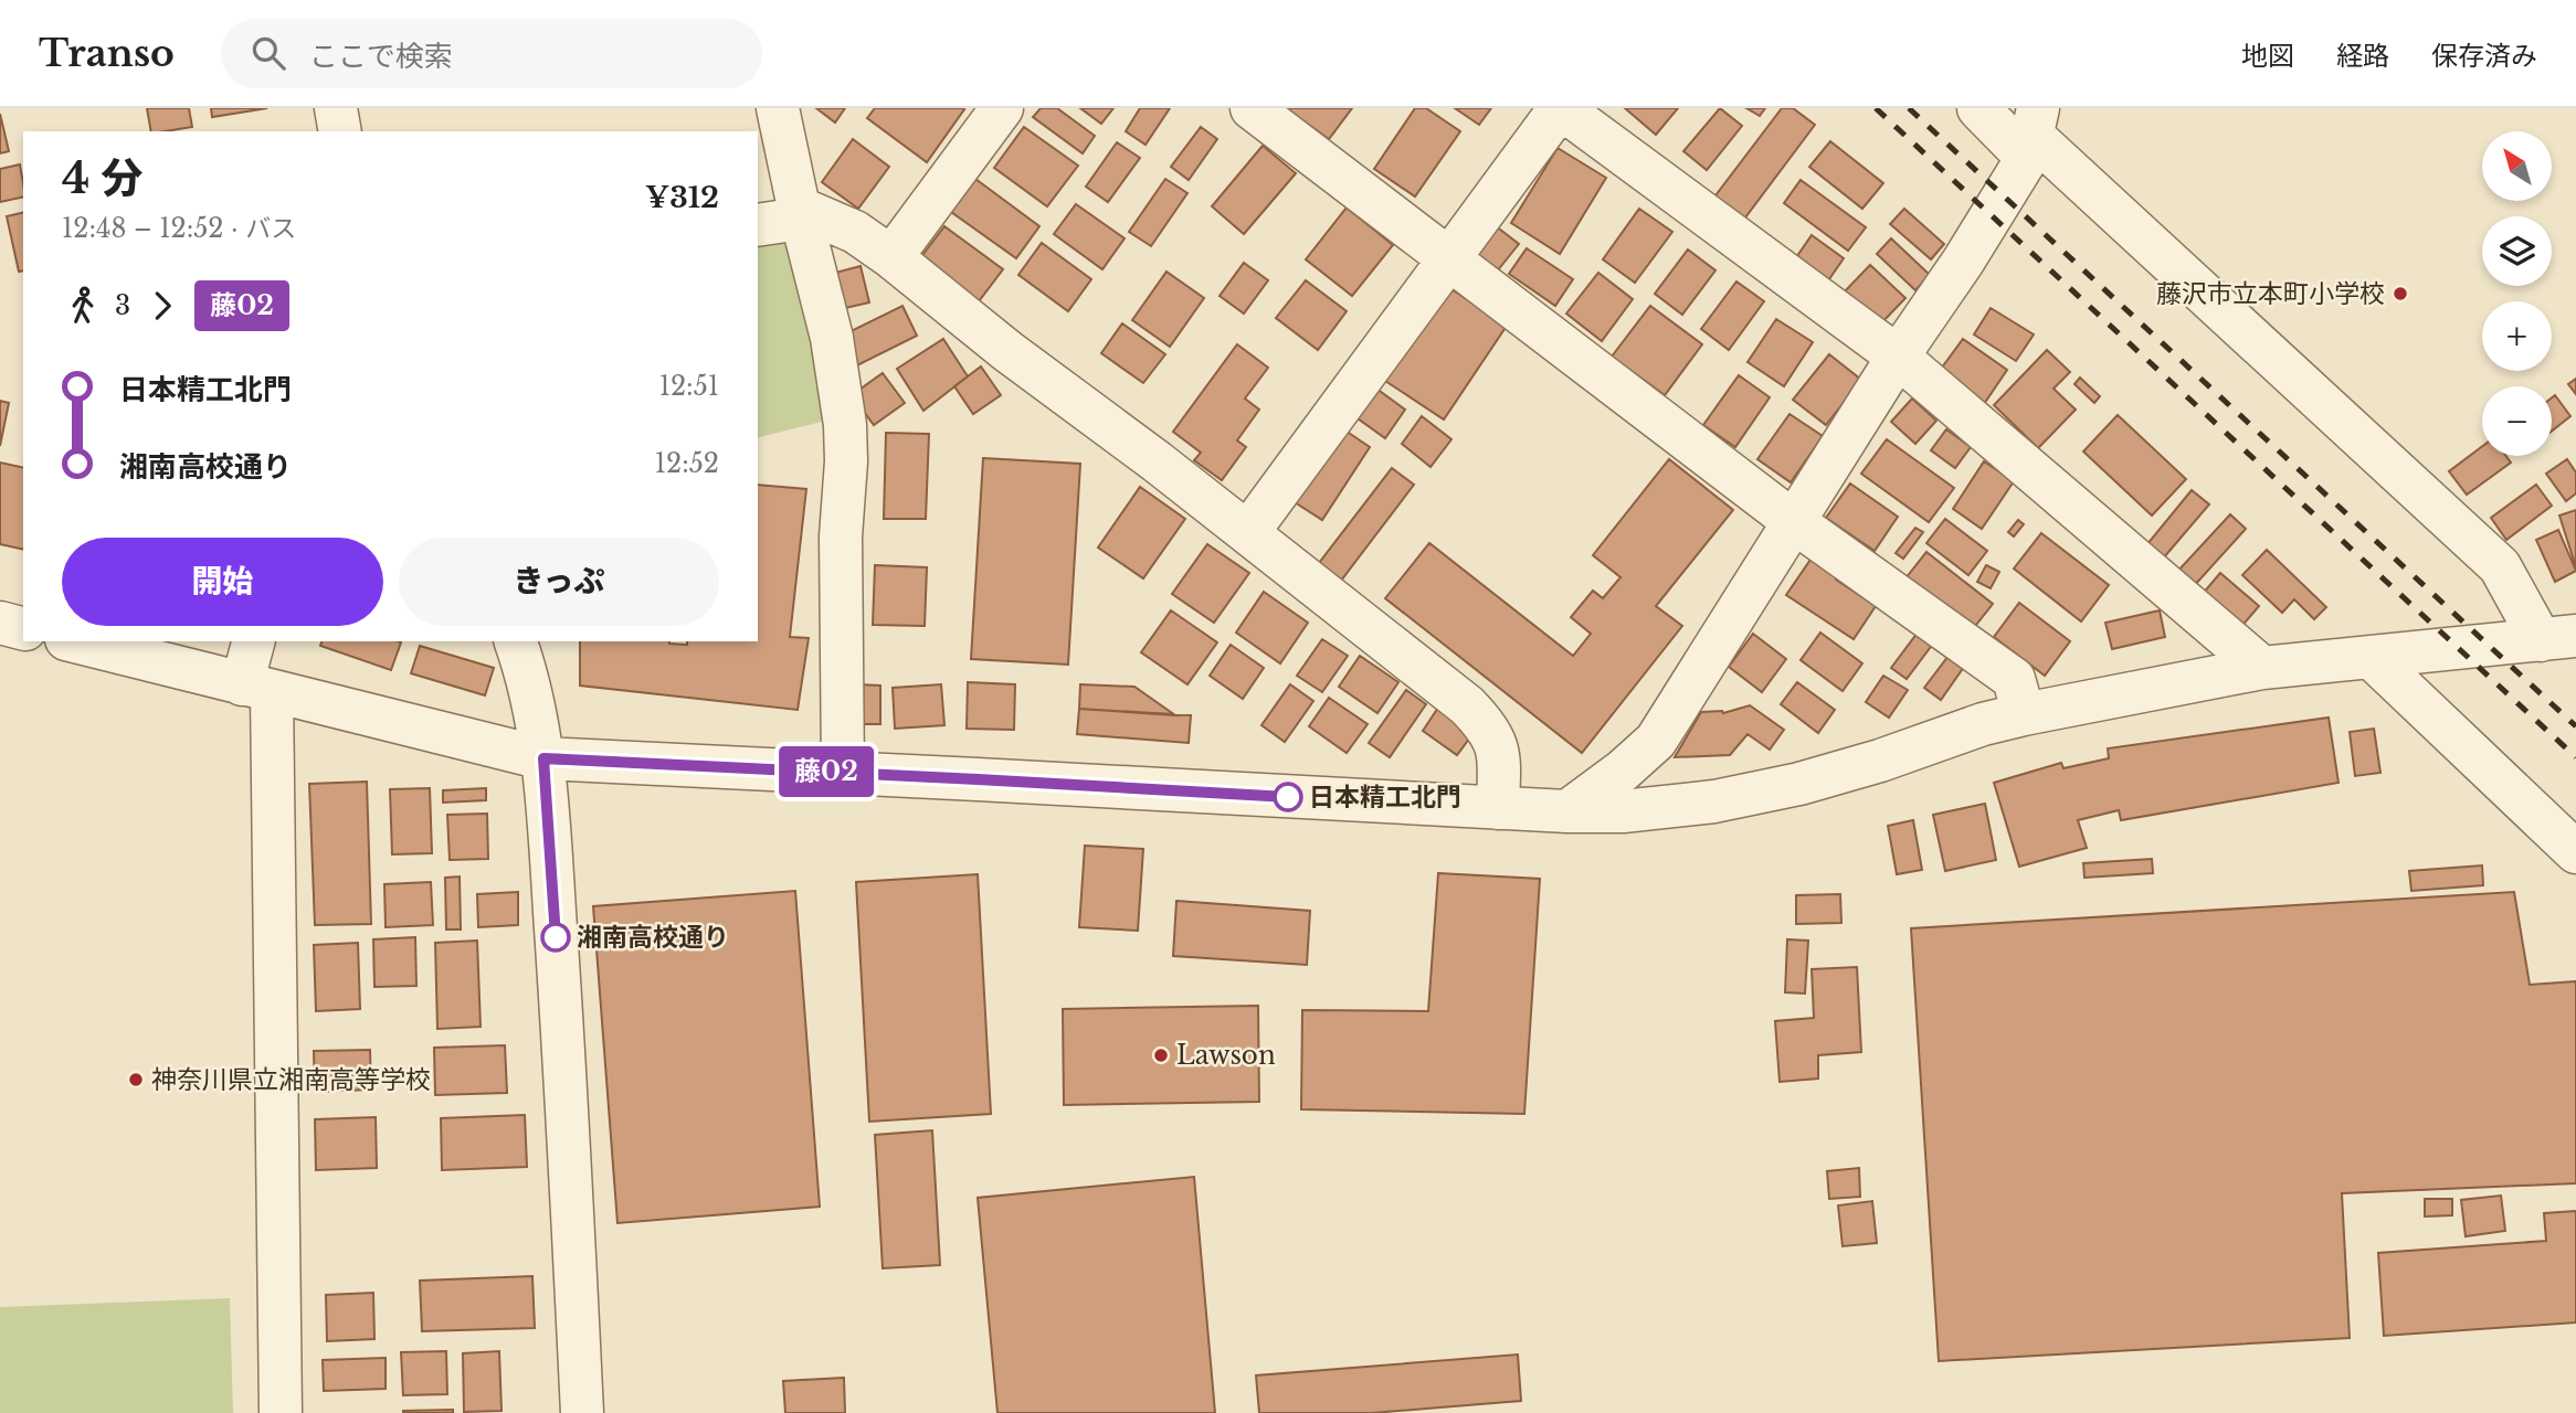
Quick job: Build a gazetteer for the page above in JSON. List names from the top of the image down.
{
  "places": [
    "藤沢市立本町小学校",
    "日本精工北門",
    "湘南高校通り",
    "Lawson",
    "神奈川県立湘南高等学校"
  ],
  "lines": ["bus line 藤02"],
  "north": "top left",
  "page": {
    "header": "Transo",
    "search": "ここで検索",
    "nav": ["地図", "経路", "保存済み"],
    "on_map": "藤02",
    "map_buttons": ["+", "−"],
    "heading": ["4 分", "12:48 – 12:52 · バス", "¥312"],
    "legs": ["3", "藤02"],
    "list": [
      {
        "name": "日本精工北門",
        "value": "12:51"
      },
      {
        "name": "湘南高校通り",
        "value": "12:52"
      }
    ],
    "buttons": ["開始", "きっぷ"]
  }
}
